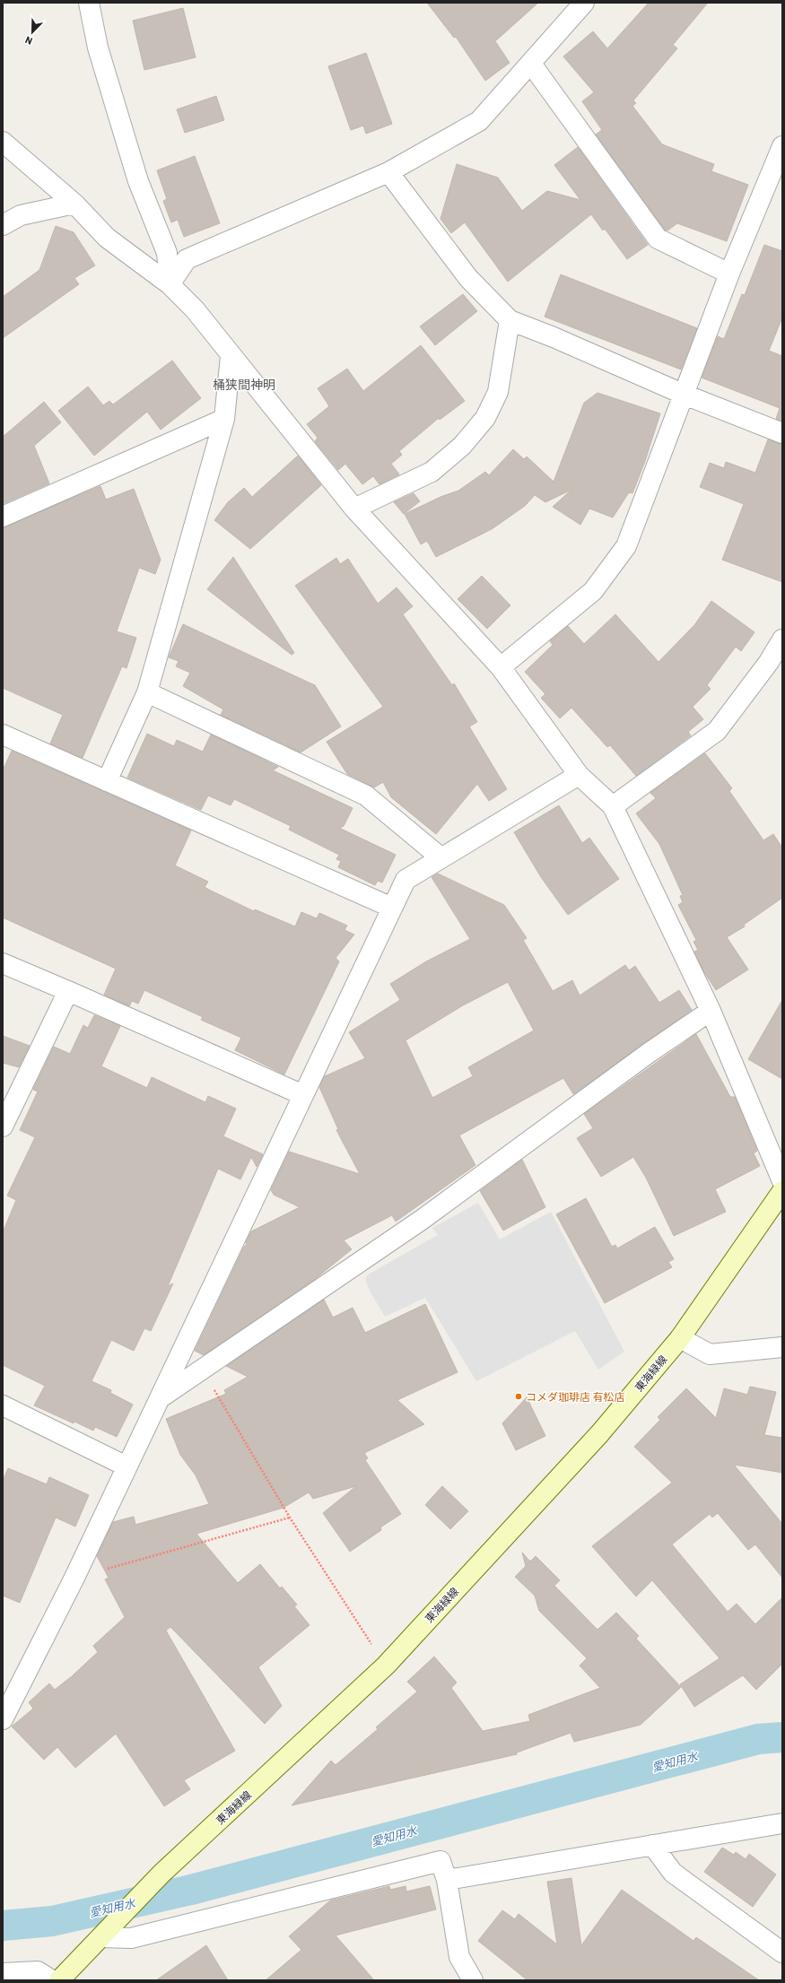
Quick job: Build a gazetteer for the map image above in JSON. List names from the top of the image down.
{
  "streets": {
    "main road": ["東海緑線"]
  },
  "districts": ["桶狭間神明"],
  "water": ["愛知用水"],
  "places": ["コメダ珈琲店 有松店"],
  "north": "bottom left"
}
